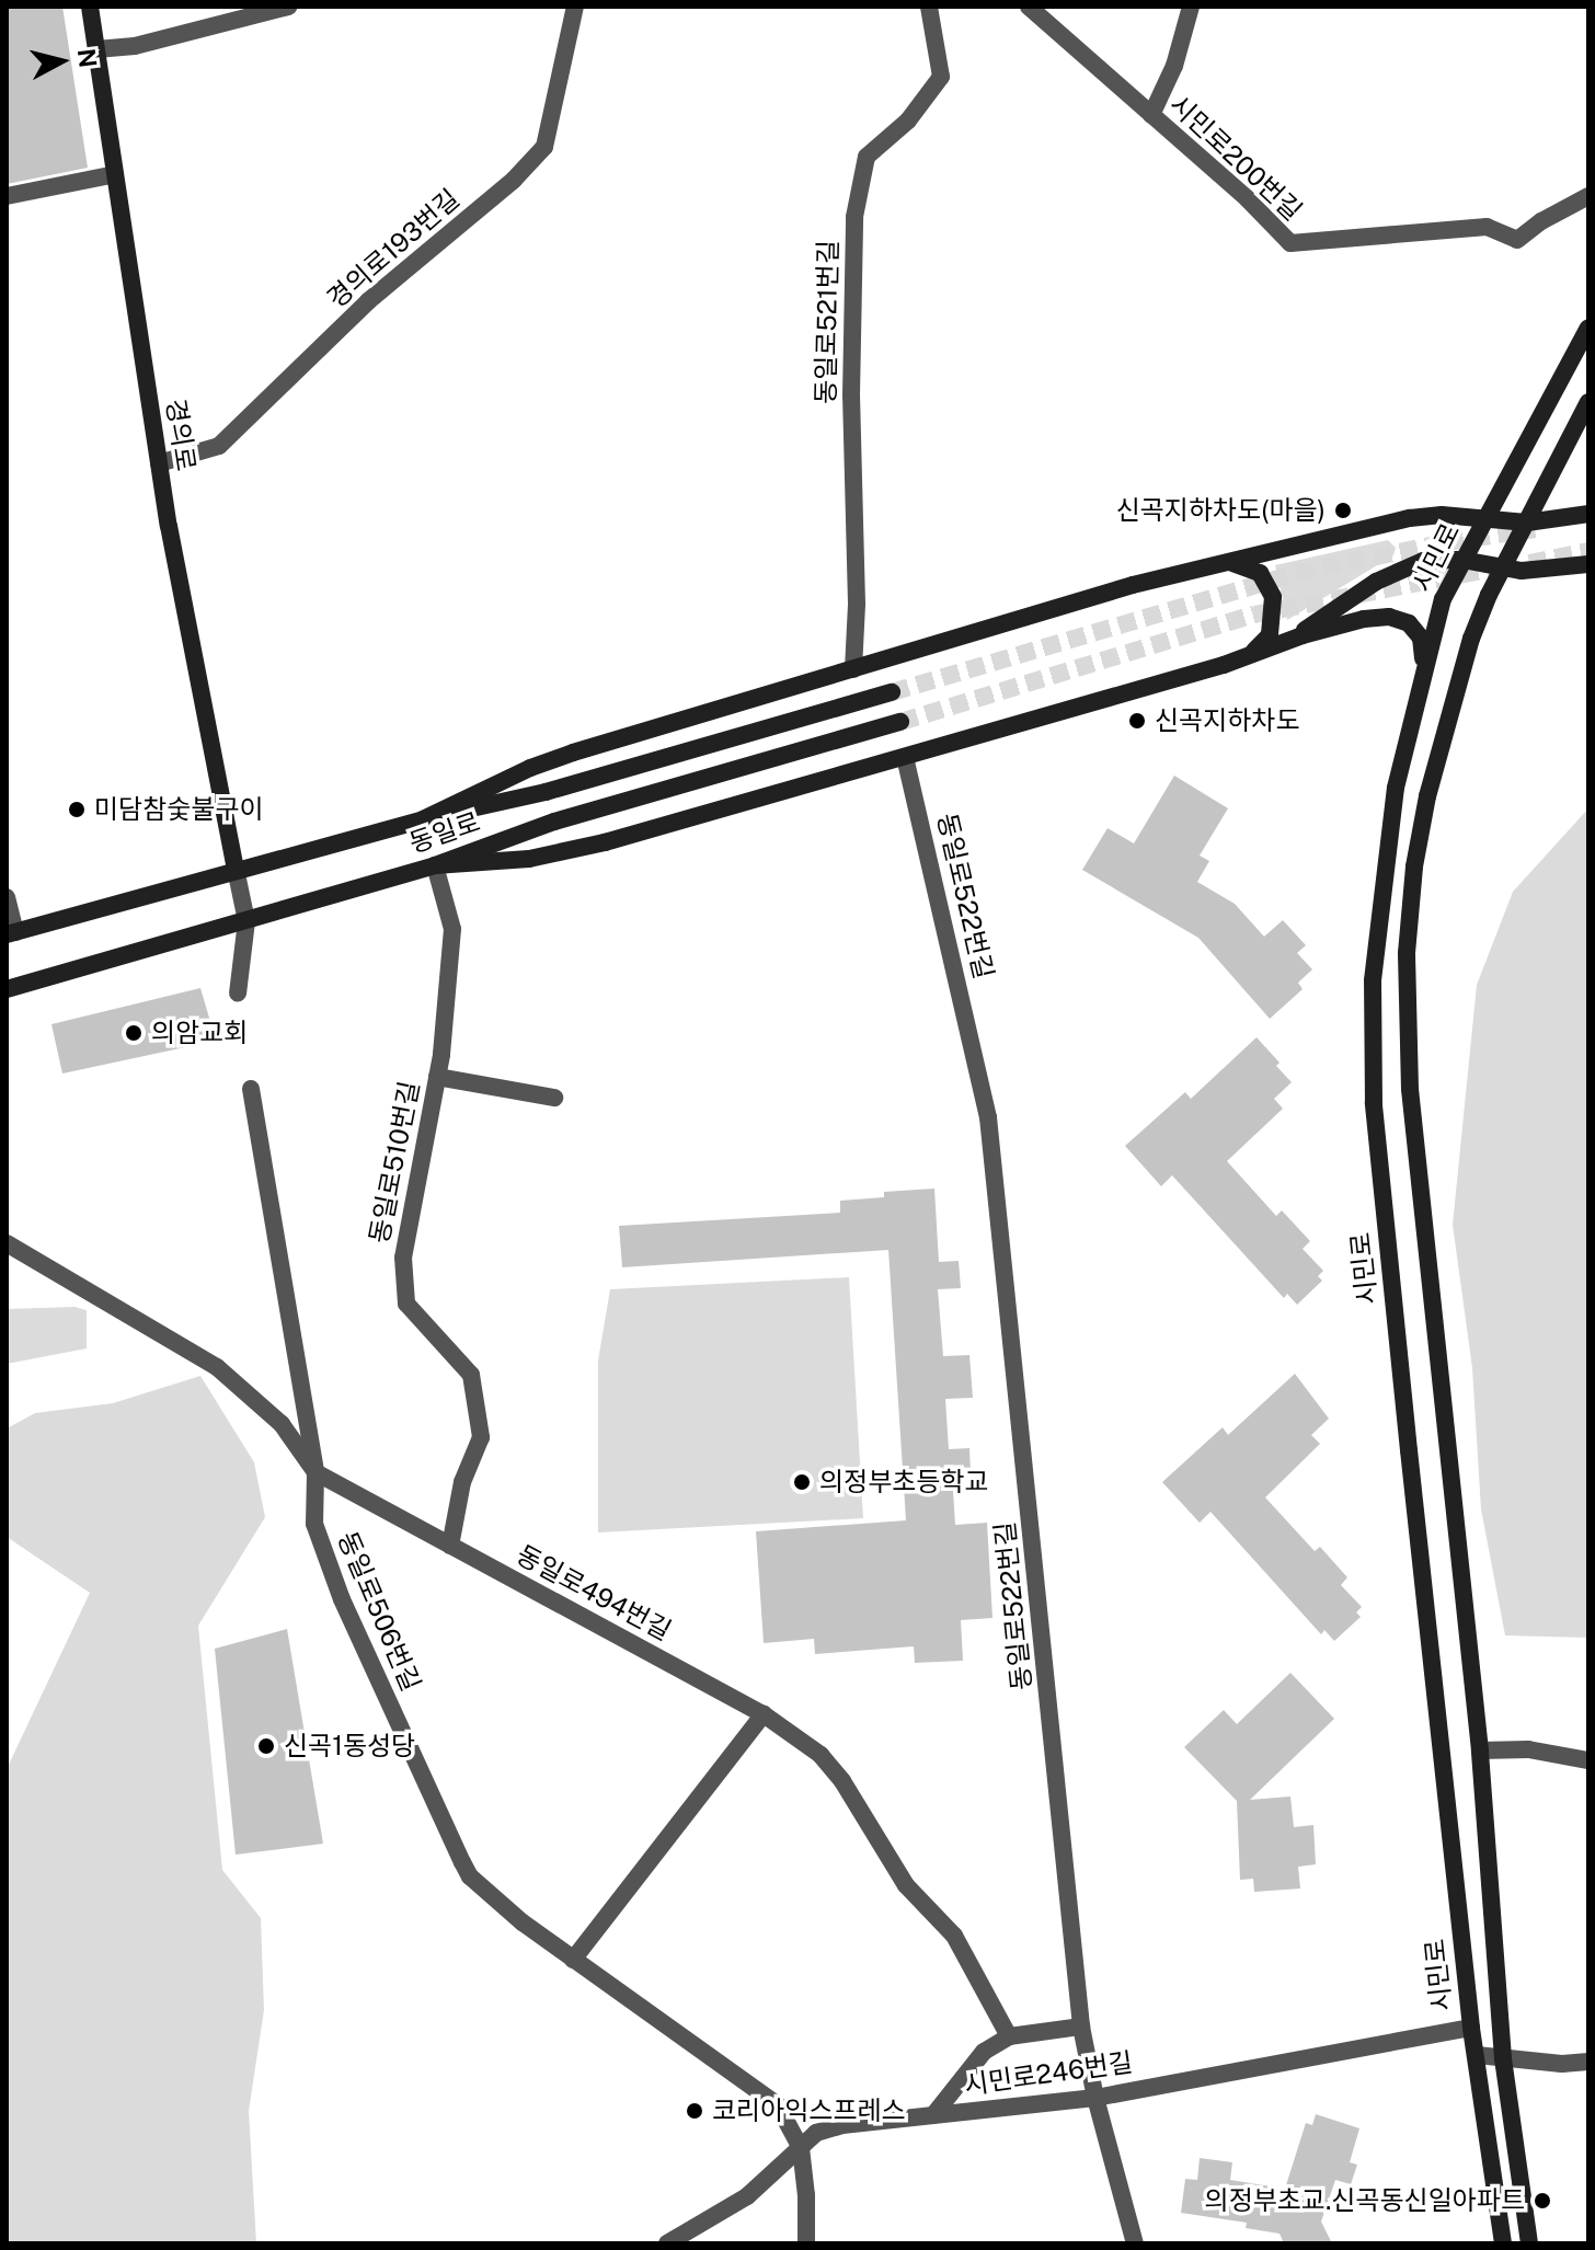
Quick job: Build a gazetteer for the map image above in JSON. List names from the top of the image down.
{
  "streets": {
    "street": [
      "시민로200번길",
      "경의로193번길",
      "동일로521번길",
      "경의로",
      "시민로",
      "동일로",
      "동일로522번길",
      "동일로510번길",
      "동일로494번길",
      "동일로506번길",
      "시민로246번길"
    ]
  },
  "crossings": [
    ["경의로193번길", "경의로"],
    ["경의로", "동일로"],
    ["시민로", "시민로246번길"],
    ["동일로", "동일로510번길"],
    ["동일로522번길", "시민로246번길"],
    ["동일로510번길", "동일로494번길"],
    ["동일로494번길", "동일로506번길"],
    ["동일로506번길", "시민로246번길"]
  ],
  "places": [
    "신곡지하차도(마을)",
    "신곡지하차도",
    "미담참숯불구이",
    "의암교회",
    "의정부초등학교",
    "신곡1동성당",
    "코리아익스프레스",
    "의정부초교.신곡동신일아파트"
  ],
  "north": "right"
}
